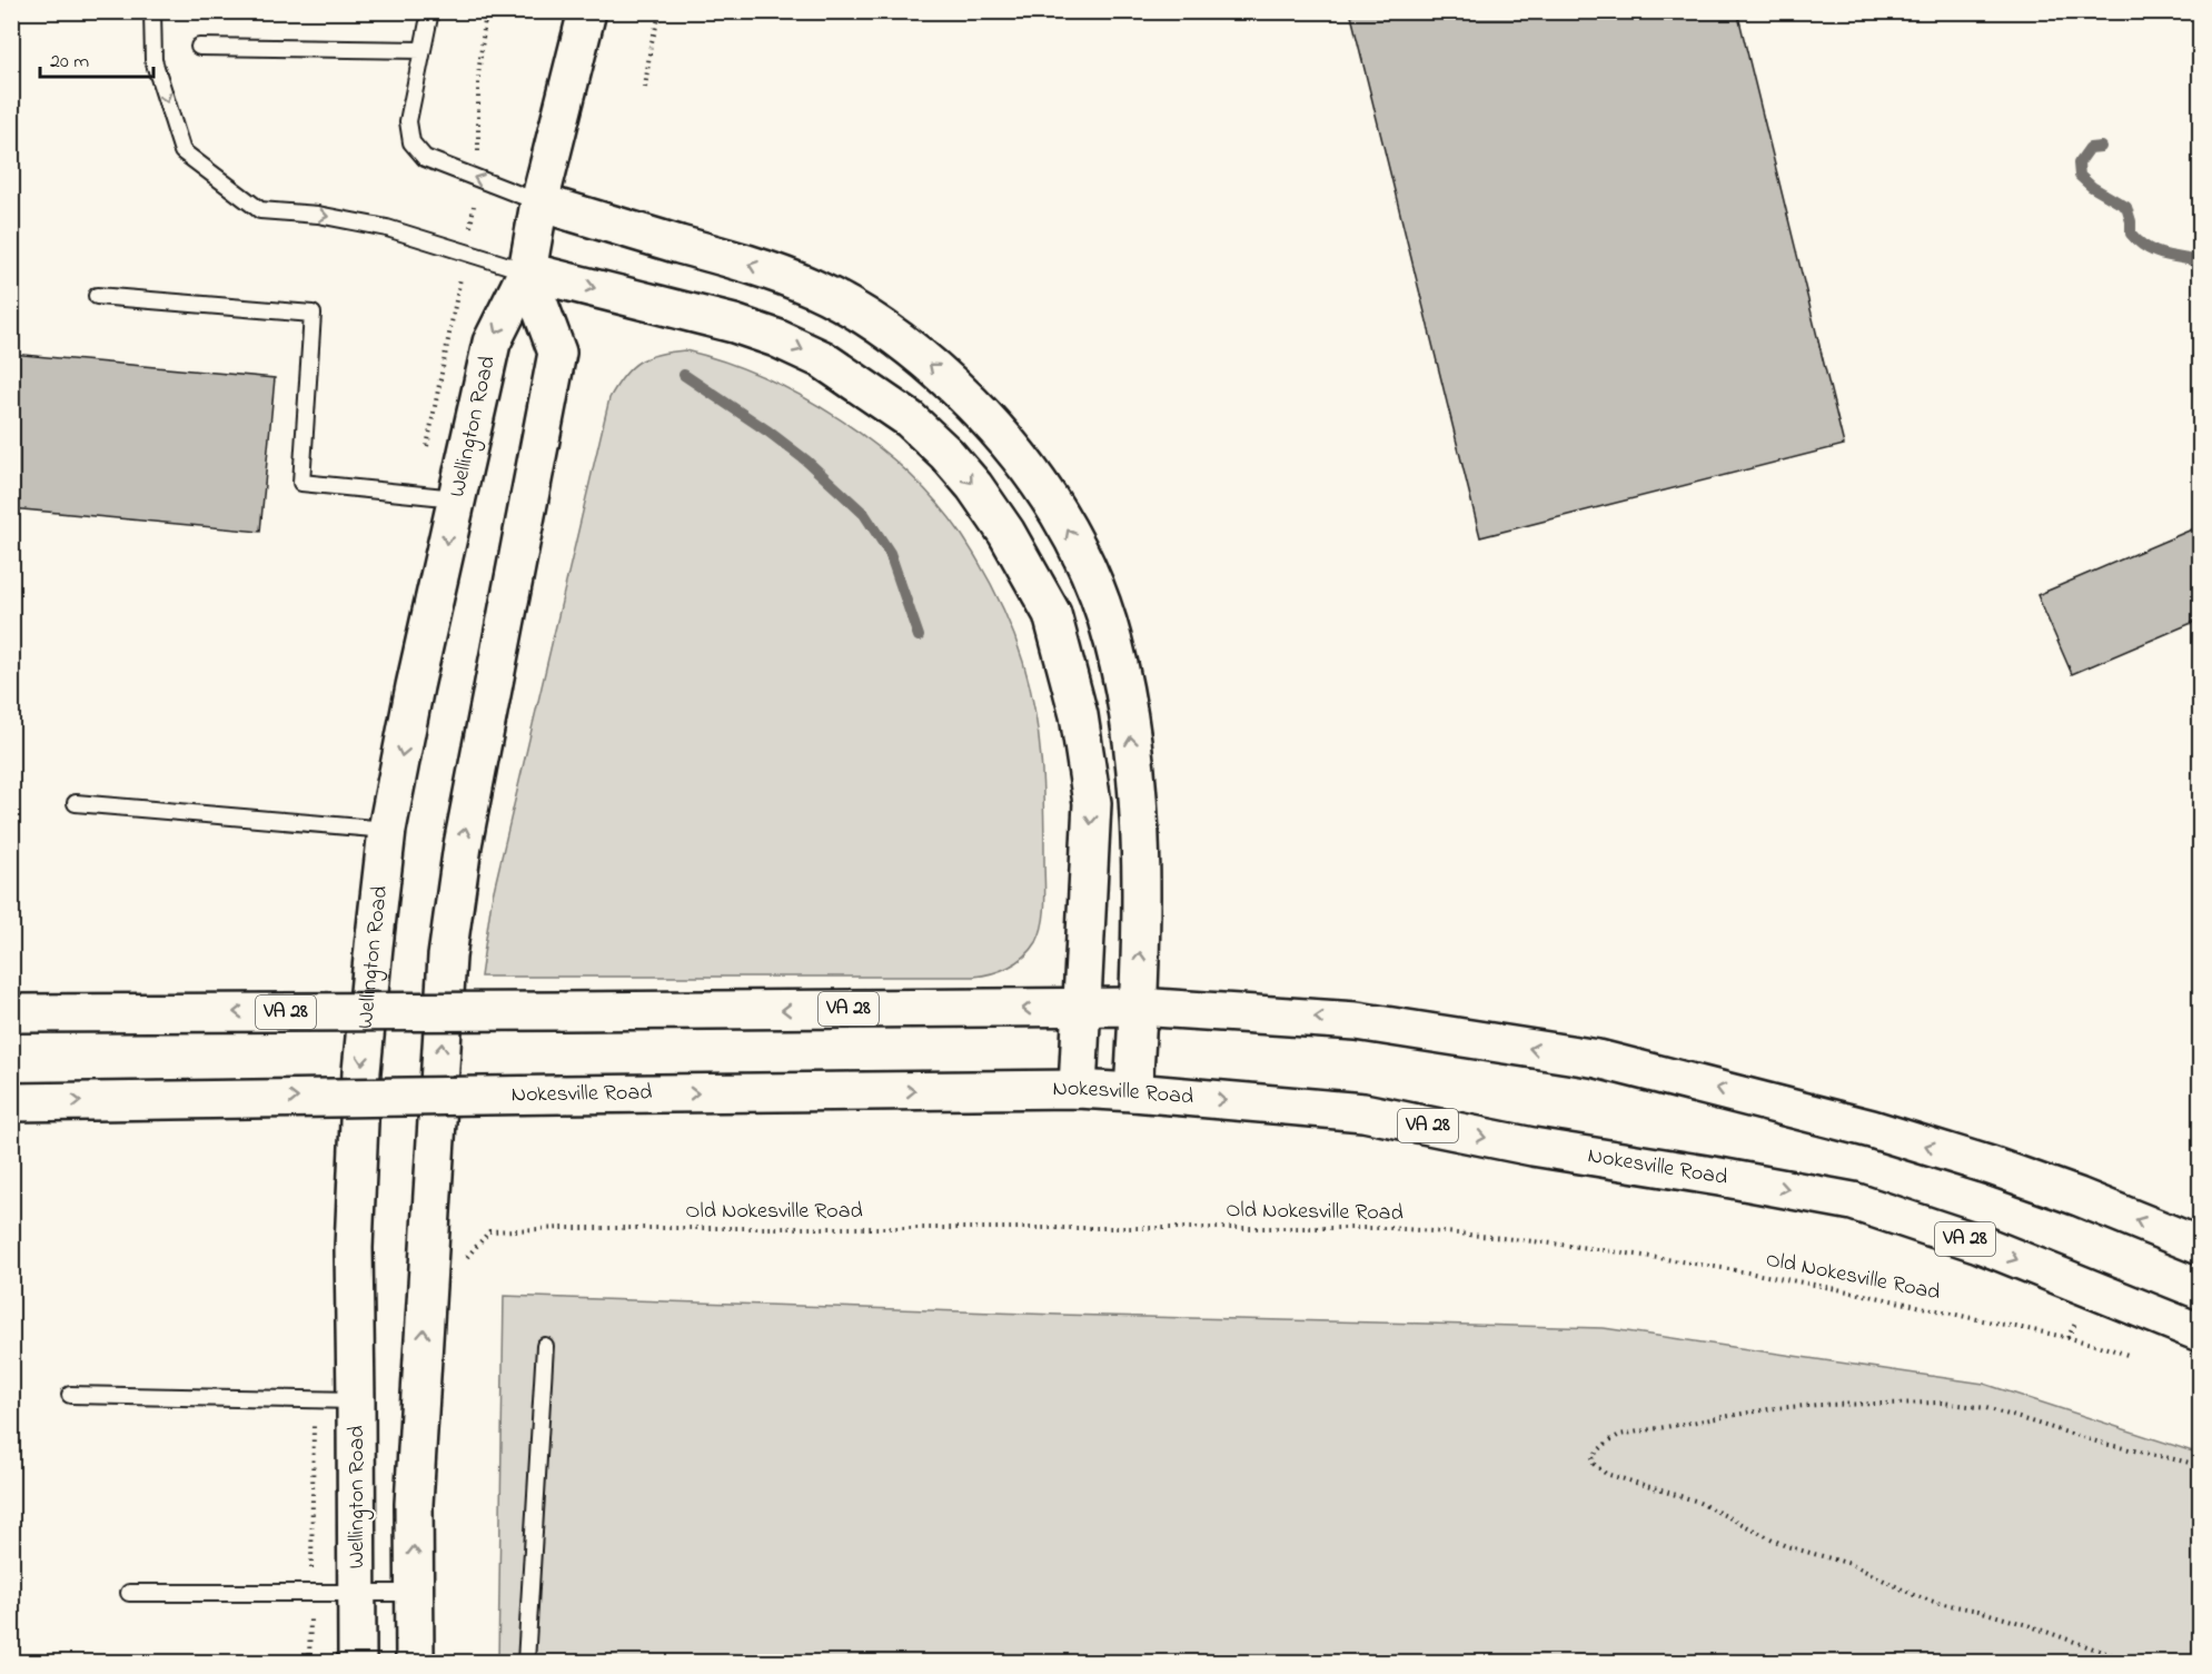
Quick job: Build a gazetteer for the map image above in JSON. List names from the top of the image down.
{
  "streets": {
    "main road": ["Wellington Road", "VA 28", "Nokesville Road"],
    "path": ["Old Nokesville Road"]
  },
  "scale_bar": "20 m"
}
